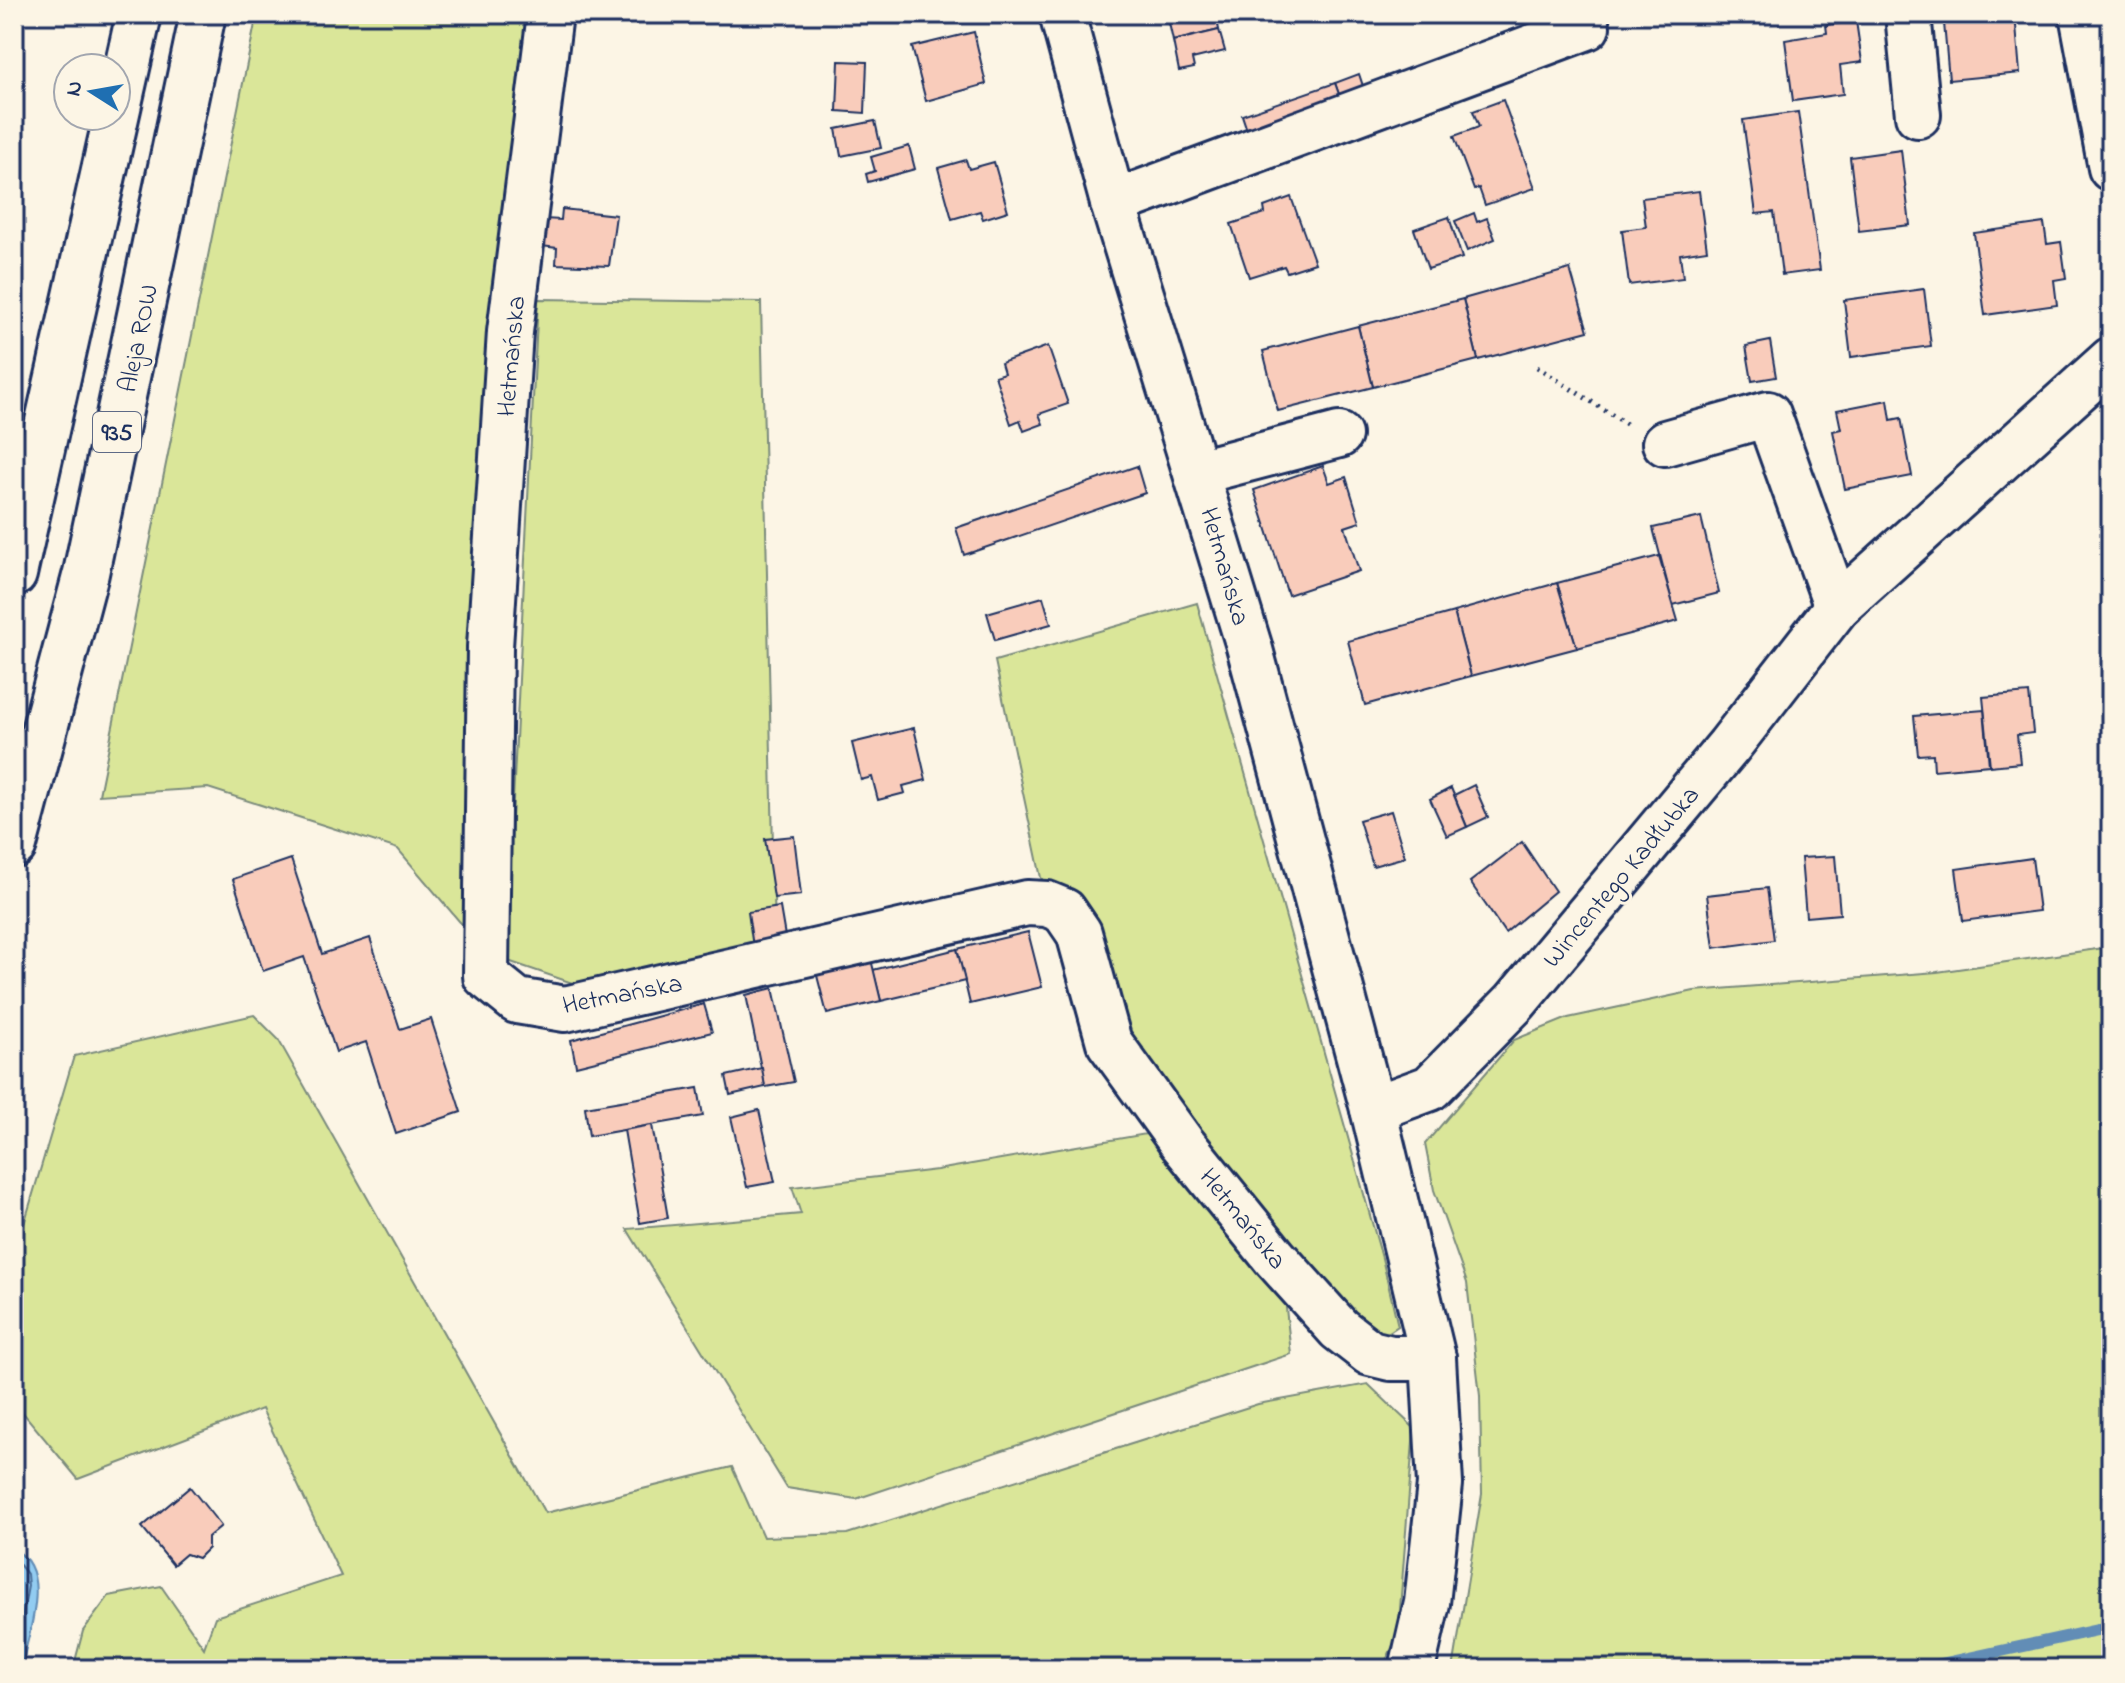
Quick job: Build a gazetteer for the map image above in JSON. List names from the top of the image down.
{
  "streets": {
    "street": [
      "Aleja ROW",
      "Hetmańska",
      "935",
      "Wincentego Kadłubka"
    ]
  },
  "crossings": [
    ["Hetmańska", "Wincentego Kadłubka"]
  ],
  "north": "left"
}
